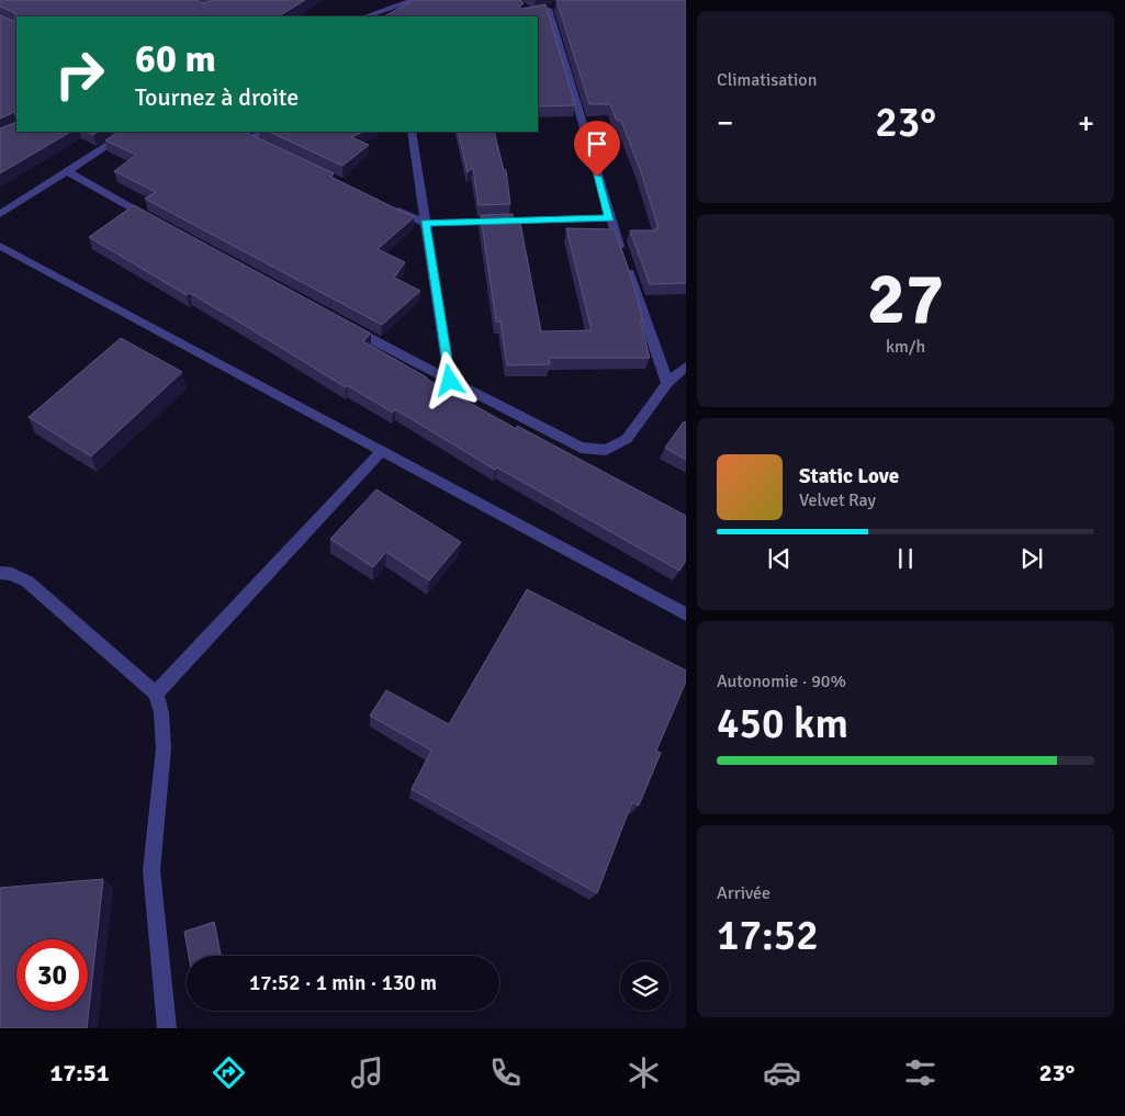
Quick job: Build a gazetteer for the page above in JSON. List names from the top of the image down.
{
  "page": {
    "tile": [
      "Climatisation",
      ["27", "km/h"],
      ["Autonomie · 90%", "450 km"],
      ["Arrivée", "17:52"]
    ],
    "turn": ["60 m", "Tournez à droite"],
    "heat": ["−", "23°", "+"],
    "song": ["Static Love", "Velvet Ray"],
    "limit": "30",
    "trip": "17:52 · 1 min · 130 m",
    "tabs": ["17:51", "23°"]
  }
}
